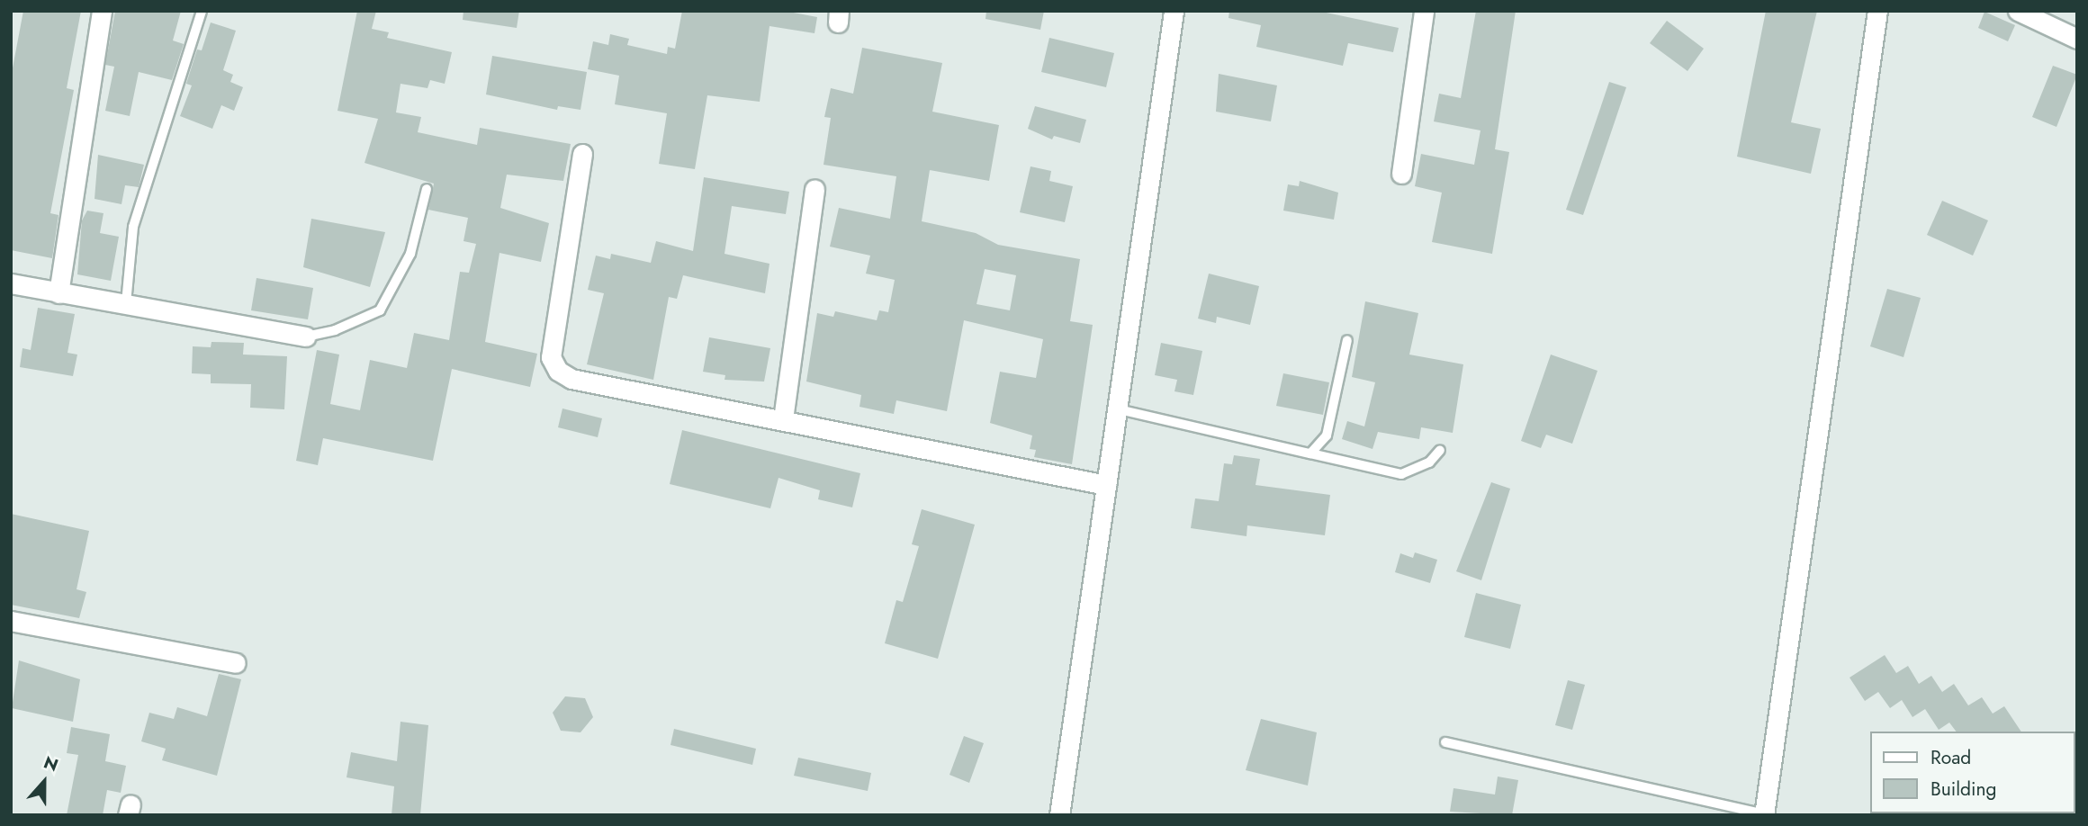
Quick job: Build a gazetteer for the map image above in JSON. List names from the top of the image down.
{
  "legend": ["Road", "Building"],
  "north": "top"
}
